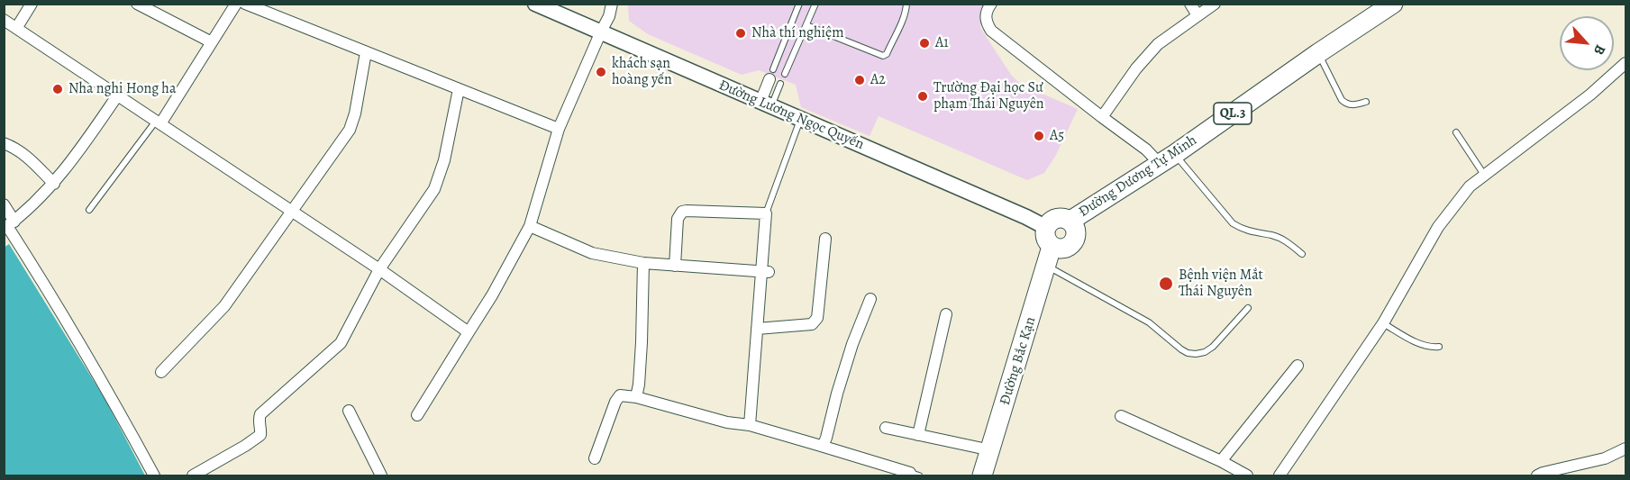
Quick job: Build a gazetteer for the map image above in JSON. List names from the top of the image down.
{
  "streets": {
    "highway": ["QL.3", "Đường Dương Tự Minh", "Đường Bắc Kạn"],
    "main road": ["Đường Lương Ngọc Quyến"]
  },
  "crossings": [
    ["QL.3", "Đường Lương Ngọc Quyến"],
    ["QL.3", "Đường Dương Tự Minh"],
    ["QL.3", "Đường Bắc Kạn"],
    ["Đường Lương Ngọc Quyến", "Đường Dương Tự Minh"],
    ["Đường Lương Ngọc Quyến", "Đường Bắc Kạn"],
    ["Đường Dương Tự Minh", "Đường Bắc Kạn"]
  ],
  "places": [
    "Nhà thí nghiệm",
    "A1",
    "khách sạn hoàng yến",
    "A2",
    "Nha nghi Hong ha",
    "Trường Đại học Sư phạm Thái Nguyên",
    "A5",
    "Bệnh viện Mắt Thái Nguyên"
  ],
  "north": "bottom right"
}
